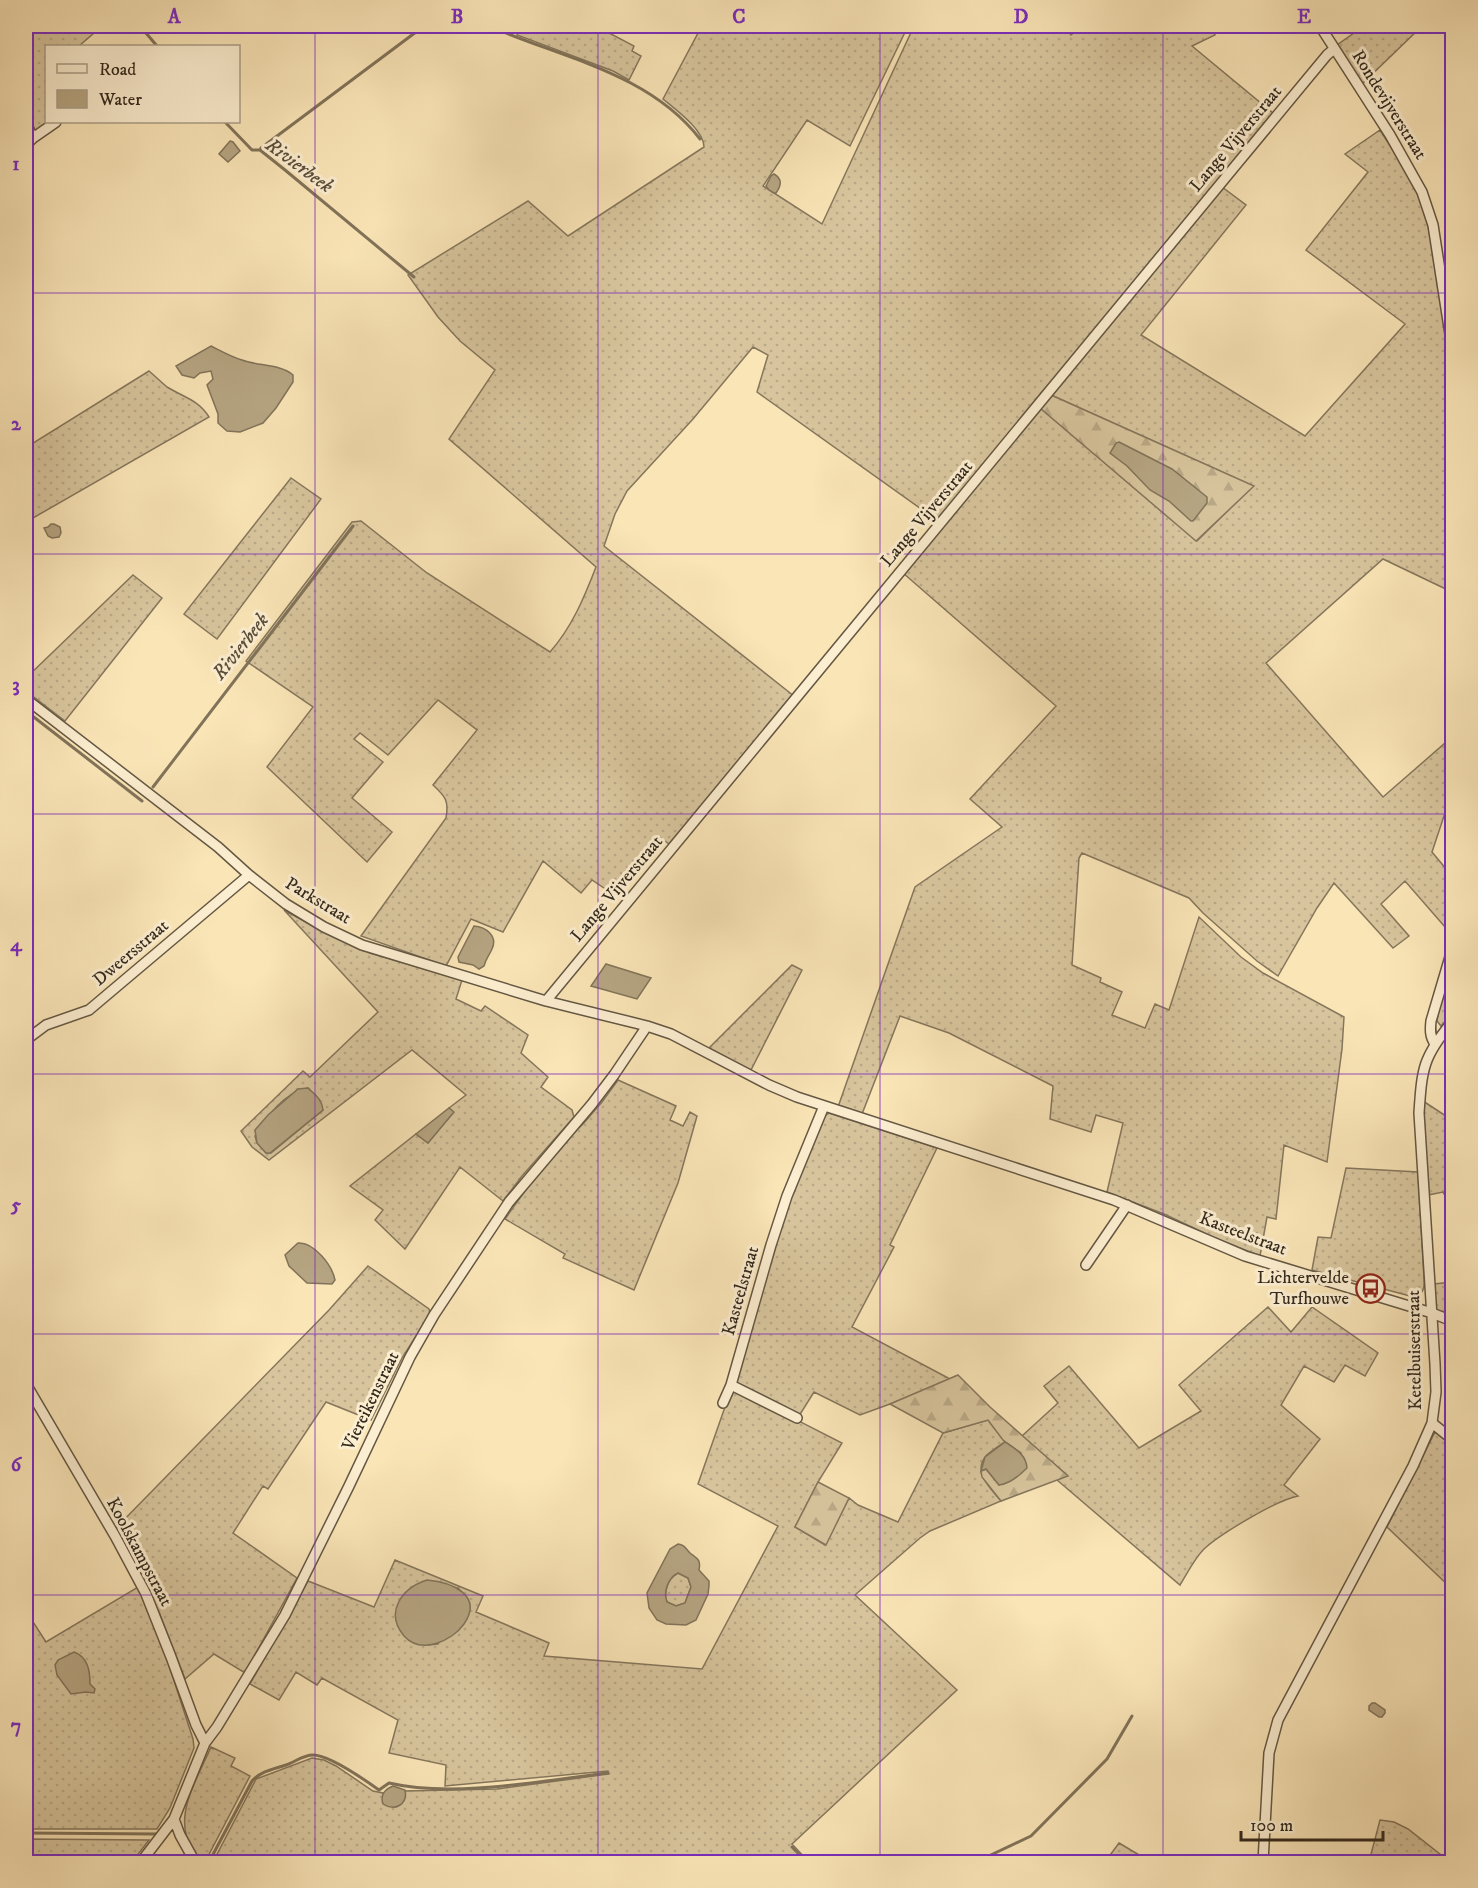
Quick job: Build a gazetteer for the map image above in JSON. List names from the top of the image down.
{
  "streets": {
    "street": [
      "Rondevijverstraat",
      "Lange Vijverstraat",
      "Parkstraat",
      "Dweersstraat",
      "Kasteelstraat",
      "Ketelbuiserstraat",
      "Viereikenstraat",
      "Koolskampstraat"
    ]
  },
  "crossings": [
    ["Rondevijverstraat", "Lange Vijverstraat"],
    ["Lange Vijverstraat", "Parkstraat"],
    ["Parkstraat", "Dweersstraat"],
    ["Parkstraat", "Kasteelstraat"],
    ["Parkstraat", "Viereikenstraat"],
    ["Kasteelstraat", "Ketelbuiserstraat"],
    ["Kasteelstraat", "Viereikenstraat"],
    ["Viereikenstraat", "Koolskampstraat"]
  ],
  "water": ["Rivierbeek"],
  "places": {
    "bus stop": ["Lichtervelde Turfhouwe"]
  },
  "legend": ["Road", "Water"],
  "scale_bar": "100 m",
  "grid": {
    "columns": [
      "A",
      "B",
      "C",
      "D",
      "E"
    ],
    "rows": [
      "1",
      "2",
      "3",
      "4",
      "5",
      "6",
      "7"
    ]
  }
}
